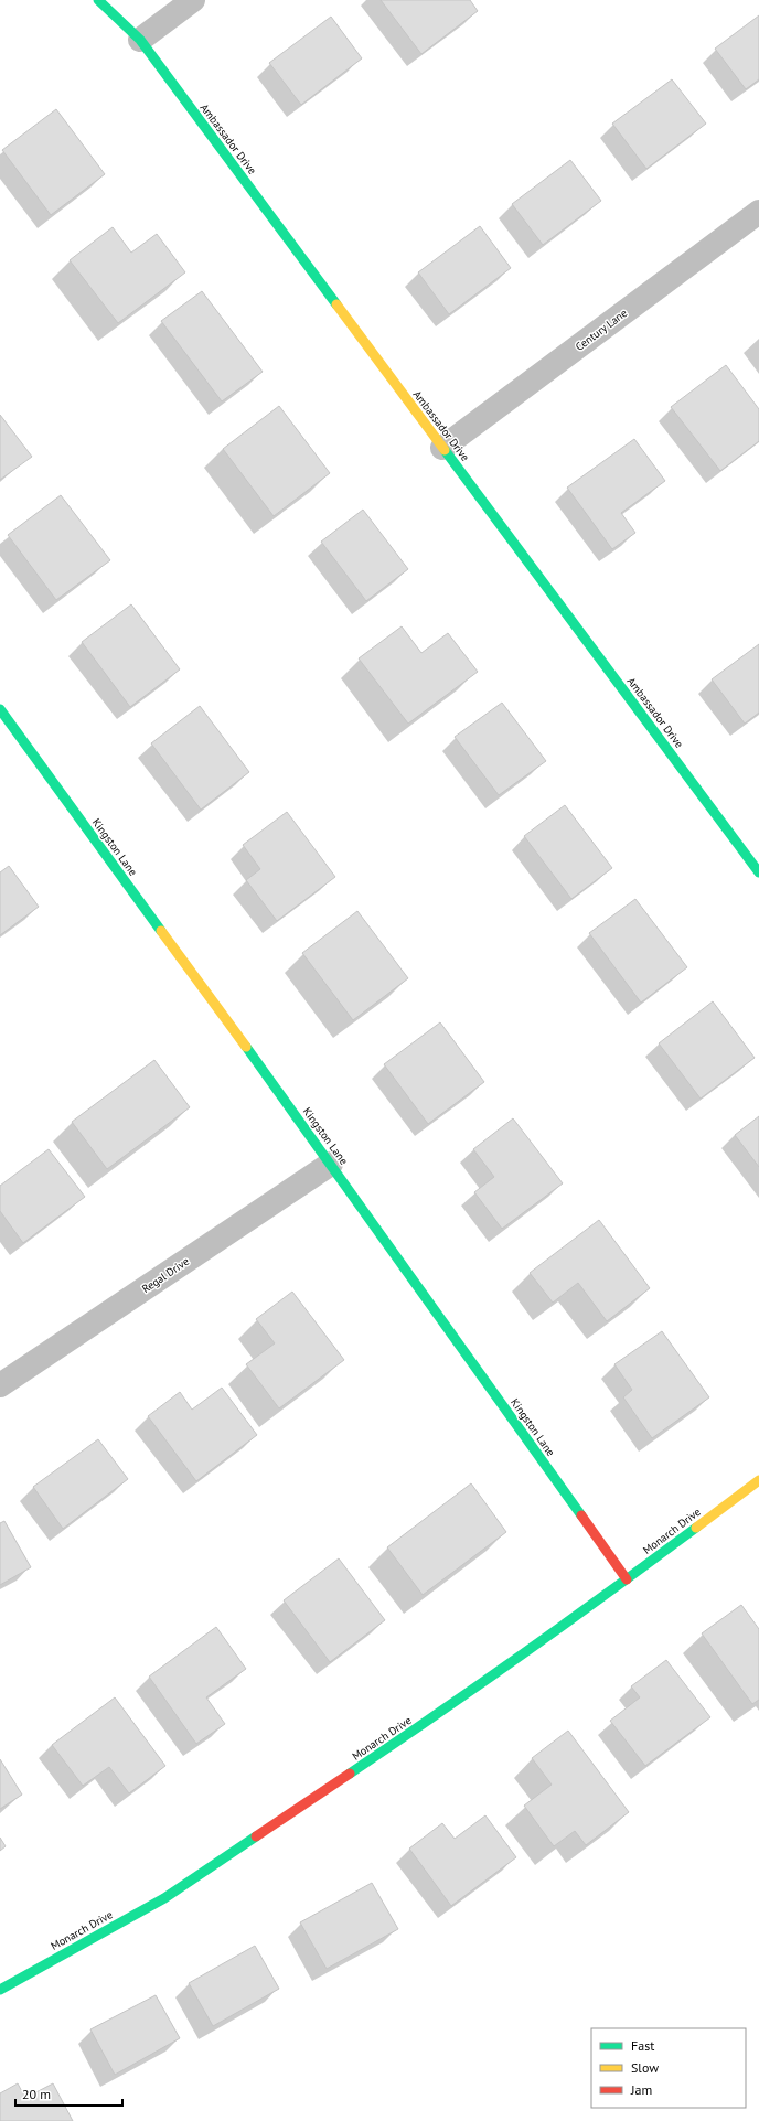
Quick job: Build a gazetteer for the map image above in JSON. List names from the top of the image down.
{
  "streets": {
    "street": [
      "Ambassador Drive",
      "Century Lane",
      "Kingston Lane",
      "Regal Drive",
      "Monarch Drive"
    ]
  },
  "crossings": [
    ["Ambassador Drive", "Century Lane"],
    ["Kingston Lane", "Regal Drive"],
    ["Kingston Lane", "Monarch Drive"]
  ],
  "legend": ["Fast", "Slow", "Jam"],
  "scale_bar": "20 m"
}
